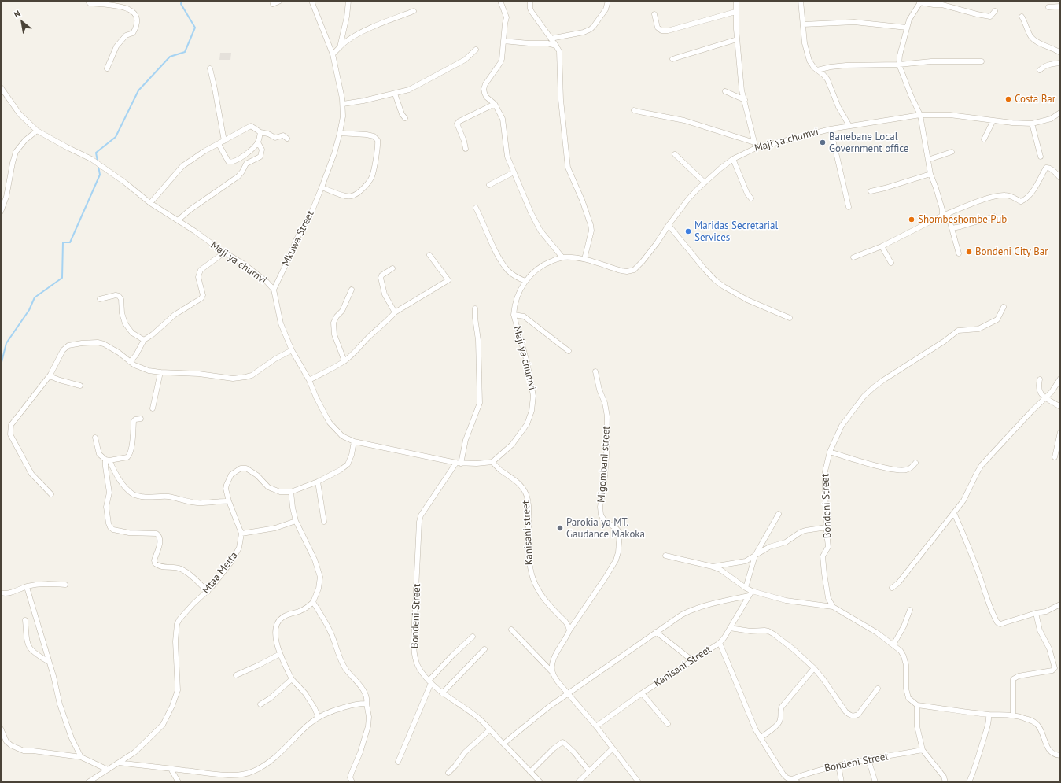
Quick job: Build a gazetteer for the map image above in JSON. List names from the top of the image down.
{
  "streets": {
    "street": [
      "Maji ya chumvi",
      "Mkuwa Street",
      "Migombani street",
      "Bondeni Street",
      "Kanisani street",
      "Mtaa Metta",
      "Kanisani Street"
    ]
  },
  "crossings": [
    ["Maji ya chumvi", "Mkuwa Street"],
    ["Maji ya chumvi", "Bondeni Street"],
    ["Maji ya chumvi", "Kanisani street"],
    ["Migombani street", "Kanisani street"]
  ],
  "places": [
    "Costa Bar",
    "Banebane Local Government office",
    "Shombeshombe Pub",
    "Maridas Secretarial Services",
    "Bondeni City Bar",
    "Parokia ya MT. Gaudance Makoka"
  ],
  "north": "top left"
}
